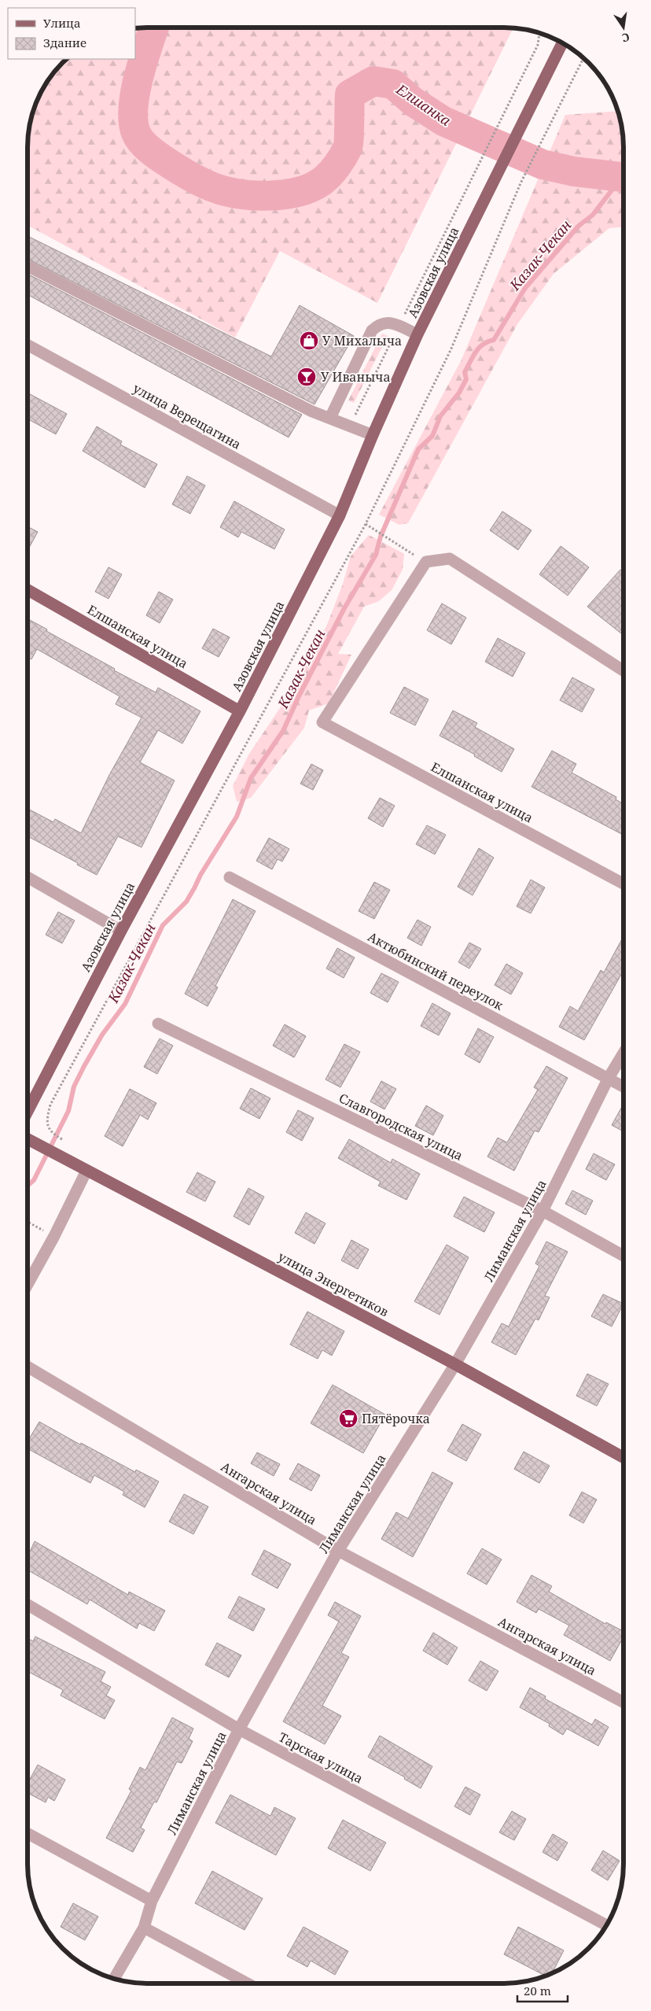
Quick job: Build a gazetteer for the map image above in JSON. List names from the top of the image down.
{
  "streets": {
    "main road": ["Азовская улица", "Елшанская улица", "улица Энергетиков"],
    "street": [
      "улица Верещагина",
      "Актюбинский переулок",
      "Славгородская улица",
      "Лиманская улица",
      "Ангарская улица",
      "Тарская улица"
    ]
  },
  "crossings": [
    ["Азовская улица", "улица Верещагина"],
    ["Азовская улица", "Елшанская улица"],
    ["Актюбинский переулок", "Лиманская улица"],
    ["Славгородская улица", "Лиманская улица"],
    ["Лиманская улица", "улица Энергетиков"],
    ["Лиманская улица", "Ангарская улица"],
    ["Лиманская улица", "Тарская улица"]
  ],
  "water": ["Елшанка", "Казак-Чекан"],
  "places": {
    "shop": ["У Михалыча"],
    "bar": ["У Иваныча"],
    "supermarket": ["Пятёрочка"]
  },
  "legend": ["Улица", "Здание"],
  "scale_bar": "20 m",
  "north": "bottom"
}
